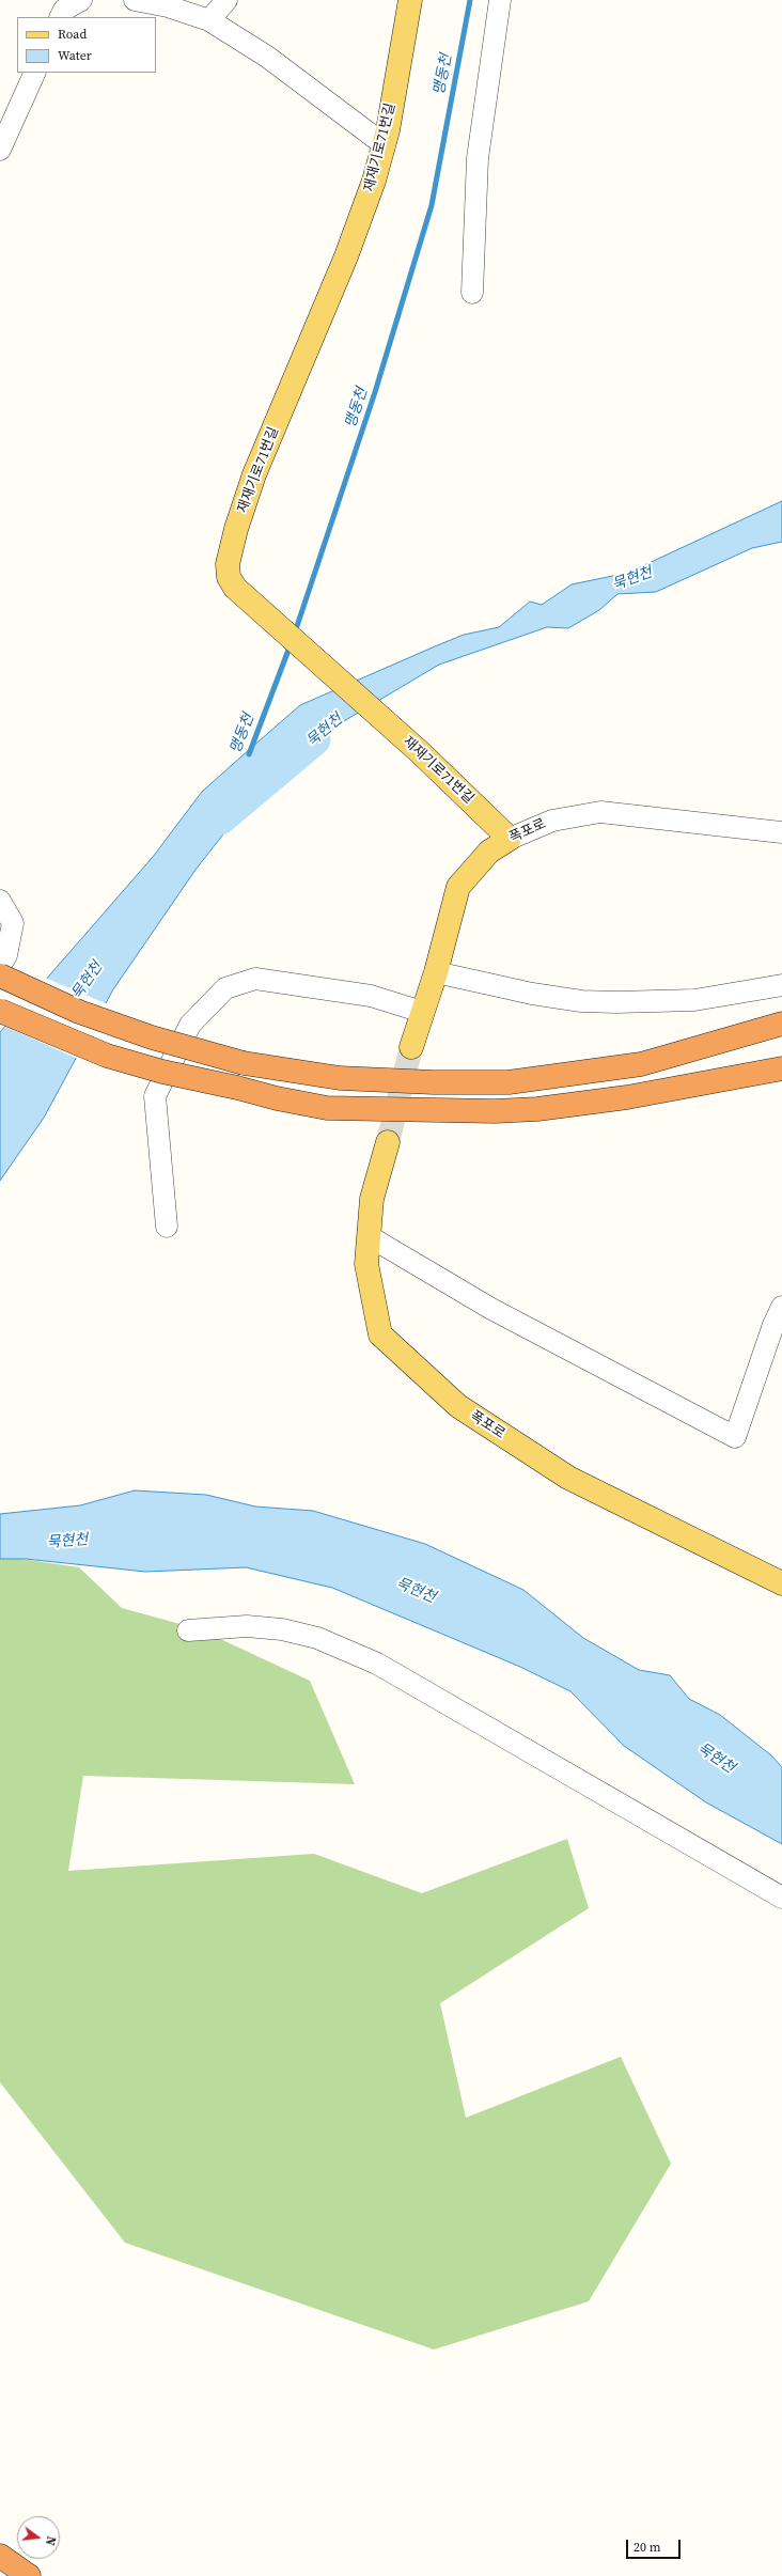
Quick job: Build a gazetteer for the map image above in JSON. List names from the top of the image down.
{
  "streets": {
    "main road": ["재재기로71번길", "폭포로"]
  },
  "crossings": [
    ["재재기로71번길", "폭포로"]
  ],
  "water": ["맹동천", "묵현천"],
  "legend": ["Road", "Water"],
  "scale_bar": "20 m",
  "north": "right"
}
